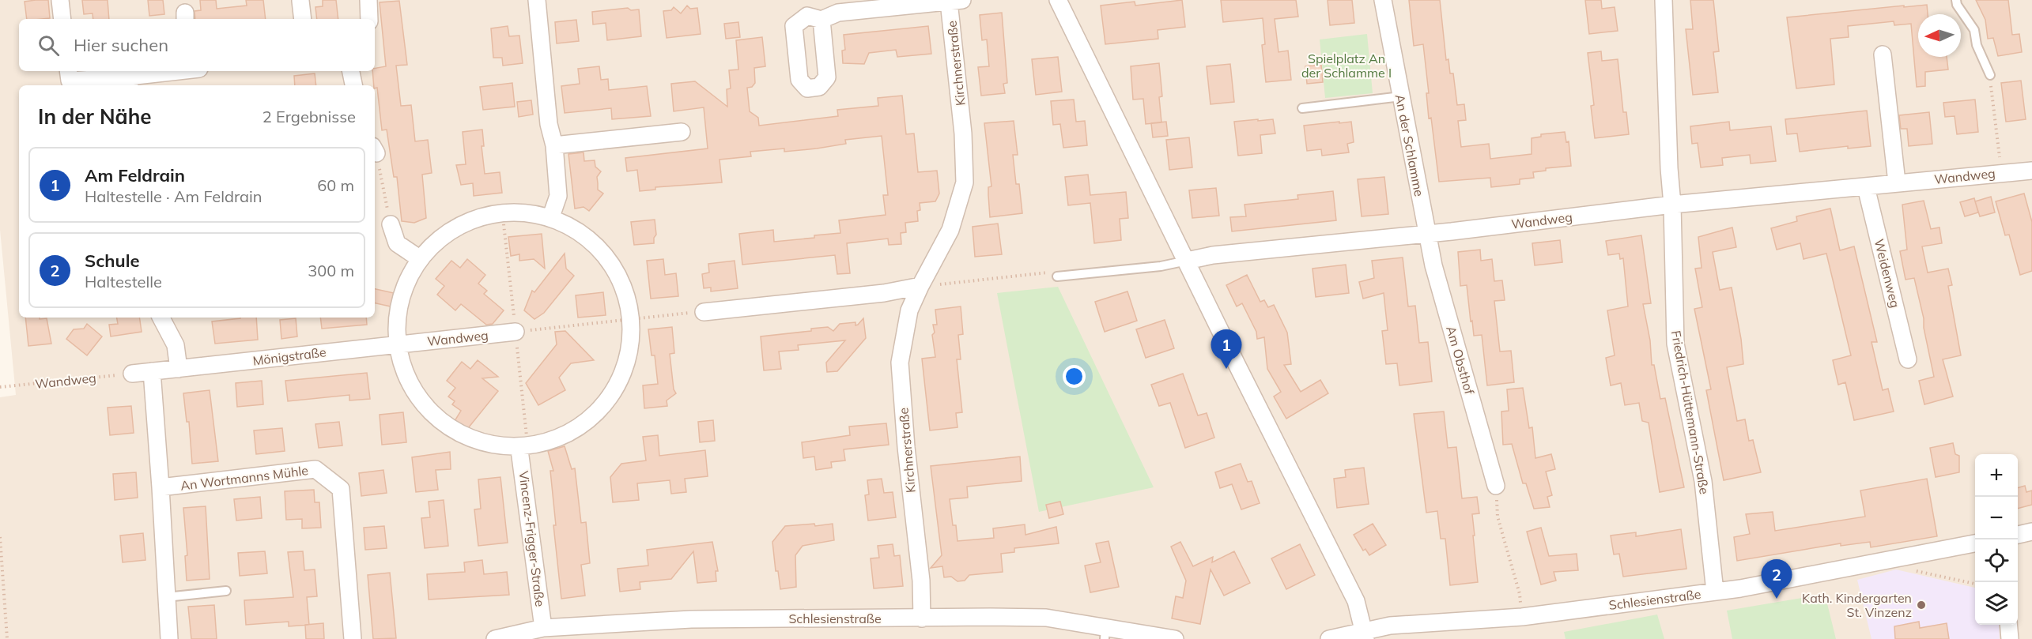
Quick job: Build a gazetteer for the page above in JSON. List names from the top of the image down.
{
  "streets": {
    "street": [
      "Kirchnerstraße",
      "An der Schlamme",
      "Wandweg",
      "Weidenweg",
      "Mönigstraße",
      "Am Obsthof",
      "Friedrich-Hüttemann-Straße",
      "An Wortmanns Mühle",
      "Vincenz-Frigger-Straße",
      "Schlesienstraße"
    ]
  },
  "crossings": [
    ["Kirchnerstraße", "Schlesienstraße"],
    ["An der Schlamme", "Wandweg"],
    ["An der Schlamme", "Am Obsthof"],
    ["Wandweg", "Weidenweg"],
    ["Wandweg", "Mönigstraße"],
    ["Wandweg", "Am Obsthof"],
    ["Wandweg", "Friedrich-Hüttemann-Straße"],
    ["Friedrich-Hüttemann-Straße", "Schlesienstraße"],
    ["Vincenz-Frigger-Straße", "Schlesienstraße"]
  ],
  "parks": ["Spielplatz An der Schlamme I"],
  "places": ["Kath. Kindergarten St. Vinzenz"],
  "north": "left",
  "page": {
    "search": "Hier suchen",
    "heading": ["In der Nähe", "2 Ergebnisse"],
    "list": [
      {
        "mark": "1",
        "name": "Am Feldrain",
        "note": "Haltestelle · Am Feldrain",
        "value": "60 m"
      },
      {
        "mark": "2",
        "name": "Schule",
        "note": "Haltestelle",
        "value": "300 m"
      }
    ],
    "pins": ["1", "2"],
    "map_buttons": ["+", "−"]
  }
}
